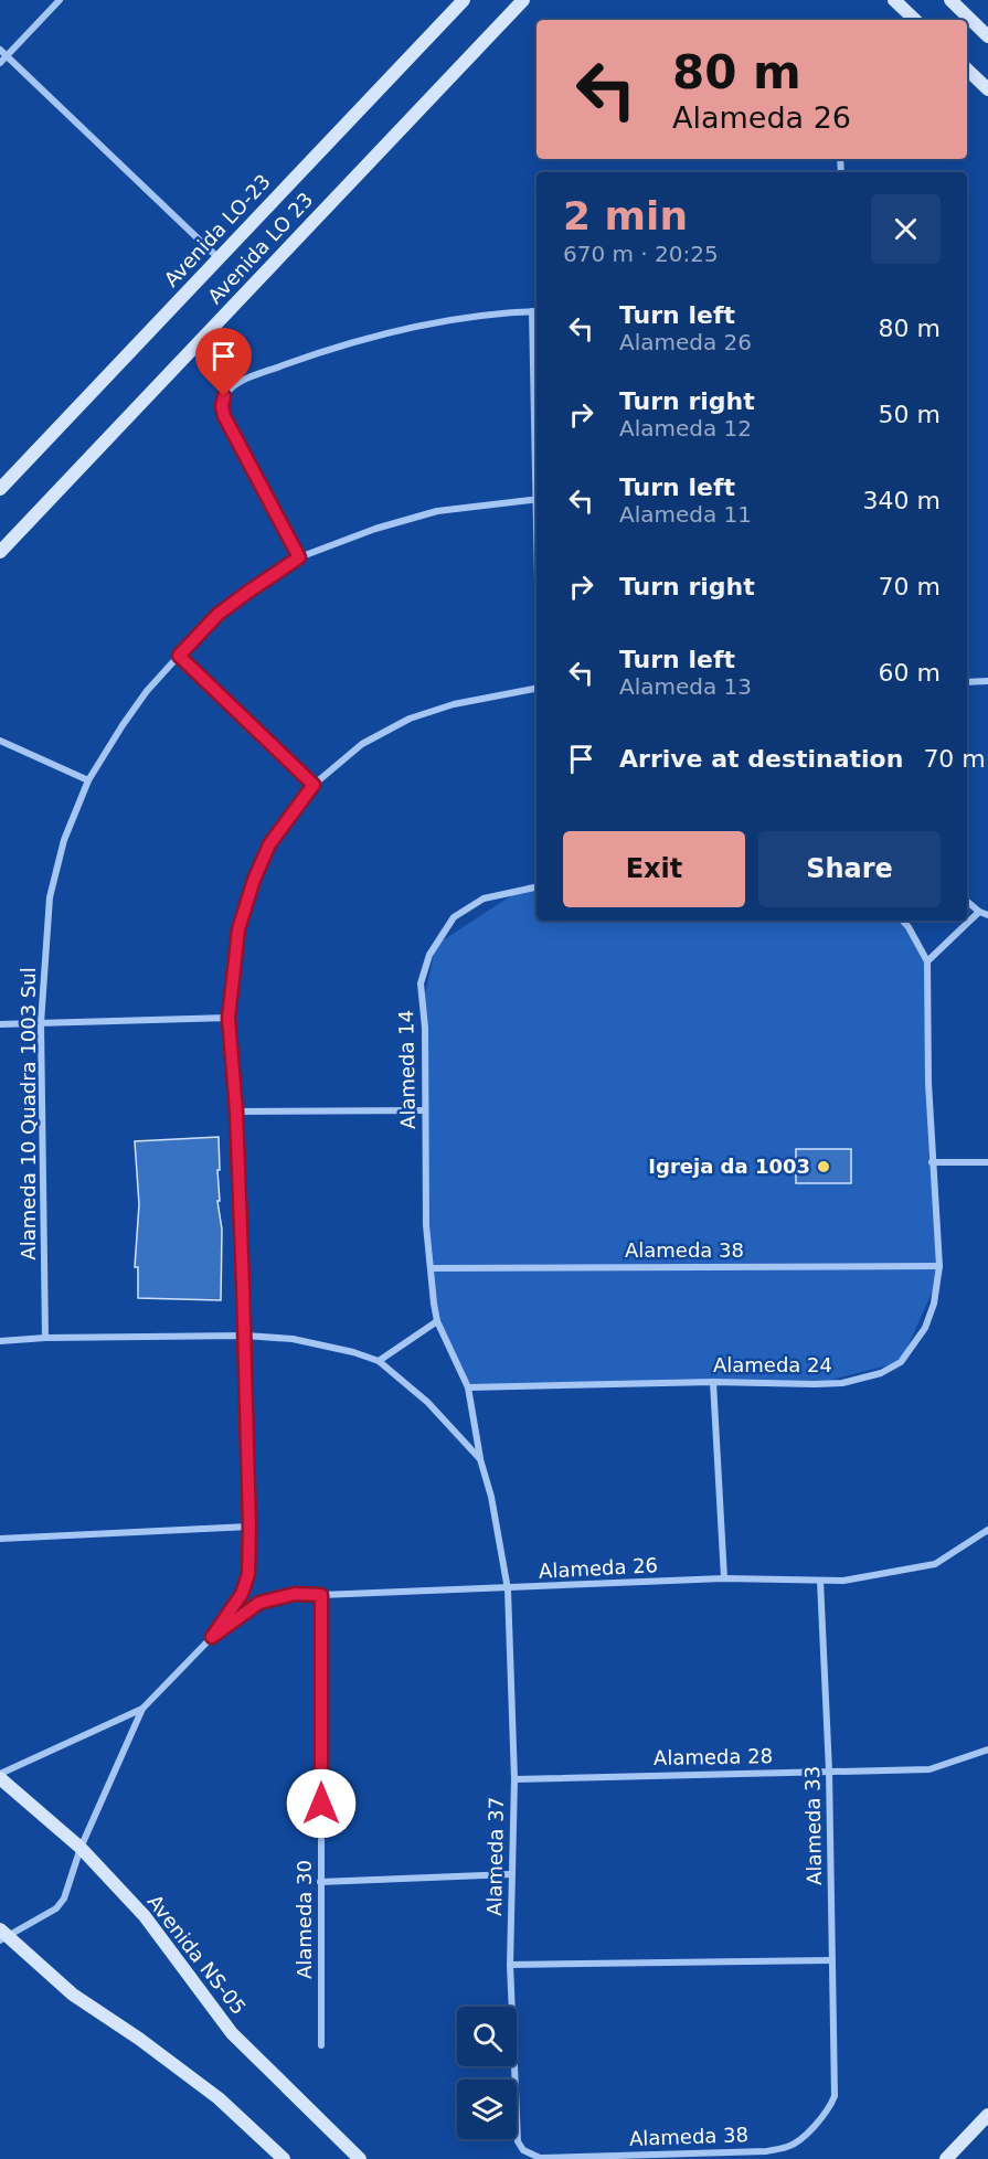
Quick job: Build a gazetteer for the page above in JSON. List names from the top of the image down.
{
  "streets": {
    "street": [
      "Avenida LO-23",
      "Avenida LO 23",
      "Alameda 14",
      "Alameda 10 Quadra 1003 Sul",
      "Alameda 38",
      "Alameda 24",
      "Alameda 26",
      "Alameda 28",
      "Alameda 33",
      "Alameda 37",
      "Alameda 30",
      "Avenida NS-05"
    ]
  },
  "crossings": [
    ["Alameda 14", "Alameda 38"],
    ["Alameda 14", "Alameda 24"],
    ["Alameda 38", "Alameda 24"],
    ["Alameda 38", "Alameda 33"],
    ["Alameda 26", "Alameda 33"],
    ["Alameda 26", "Alameda 37"],
    ["Alameda 26", "Alameda 30"],
    ["Alameda 28", "Alameda 33"],
    ["Alameda 28", "Alameda 37"]
  ],
  "places": ["Igreja da 1003"],
  "page": {
    "turn": ["80 m", "Alameda 26"],
    "heading": ["2 min", "670 m · 20:25"],
    "list": [
      {
        "name": "Turn left",
        "note": "Alameda 26",
        "value": "80 m"
      },
      {
        "name": "Turn right",
        "note": "Alameda 12",
        "value": "50 m"
      },
      {
        "name": "Turn left",
        "note": "Alameda 11",
        "value": "340 m"
      },
      {
        "name": "Turn right",
        "value": "70 m"
      },
      {
        "name": "Turn left",
        "note": "Alameda 13",
        "value": "60 m"
      },
      {
        "name": "Arrive at destination",
        "value": "70 m"
      }
    ],
    "buttons": ["Exit", "Share"]
  }
}
